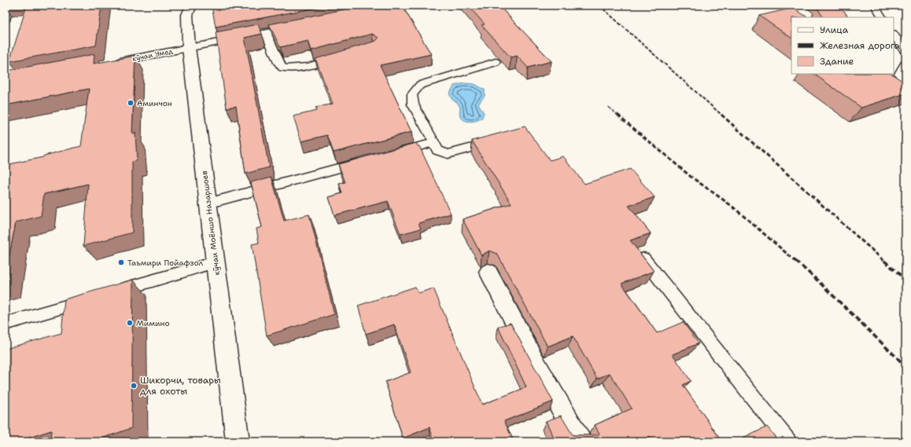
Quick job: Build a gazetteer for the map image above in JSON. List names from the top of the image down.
{
  "streets": {
    "street": ["кӯчаи Моёншо Назаршоев"],
    "lane": ["кӯчаи Умед"]
  },
  "crossings": [
    ["кӯчаи Умед", "кӯчаи Моёншо Назаршоев"]
  ],
  "places": [
    "Аминчон",
    "Таъмири Пойафзол",
    "Мимино",
    "Шикорчи, товары для охоты"
  ],
  "legend": ["Улица", "Железная дорога", "Здание"]
}
